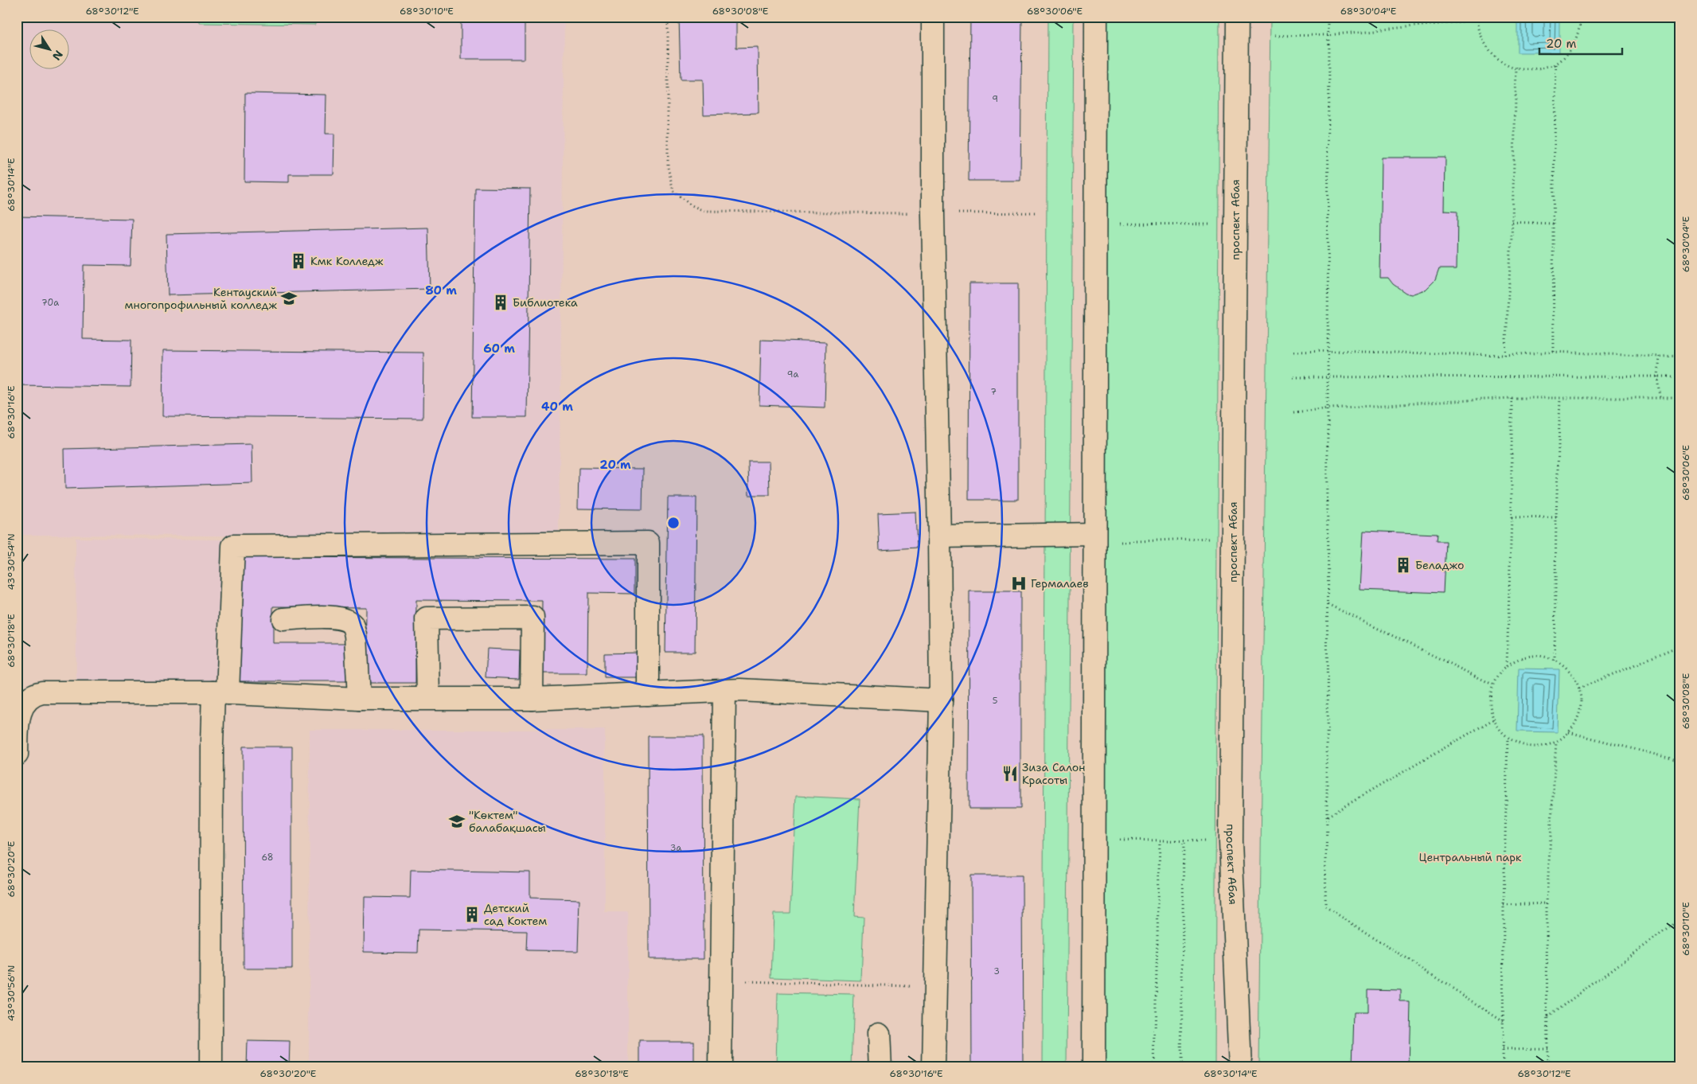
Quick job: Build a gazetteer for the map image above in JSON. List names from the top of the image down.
{
  "streets": {
    "street": ["проспект Абая"]
  },
  "parks": ["Центральный парк"],
  "places": {
    "building": [
      "Кмк Колледж",
      "Библиотека",
      "Беладжо",
      "Детский сад Коктем"
    ],
    "school or university": ["Кентауский многопрофильный колледж", "\"Көктем\" балабақшасы"],
    "hospital": ["Гермалаев"],
    "restaurant": ["Зиза Салон Красоты"]
  },
  "house_numbers": [
    "9",
    "70а",
    "9а",
    "7",
    "5",
    "3а",
    "68",
    "3"
  ],
  "scale_bar": "20 m",
  "north": "bottom right",
  "coordinates": [
    "68°30'12\"E",
    "68°30'10\"E",
    "68°30'08\"E",
    "68°30'06\"E",
    "68°30'04\"E",
    "68°30'14\"E",
    "68°30'16\"E",
    "43°30'54\"N",
    "68°30'18\"E",
    "68°30'20\"E",
    "43°30'56\"N"
  ],
  "rings": [
    "80 m",
    "60 m",
    "40 m",
    "20 m"
  ]
}
